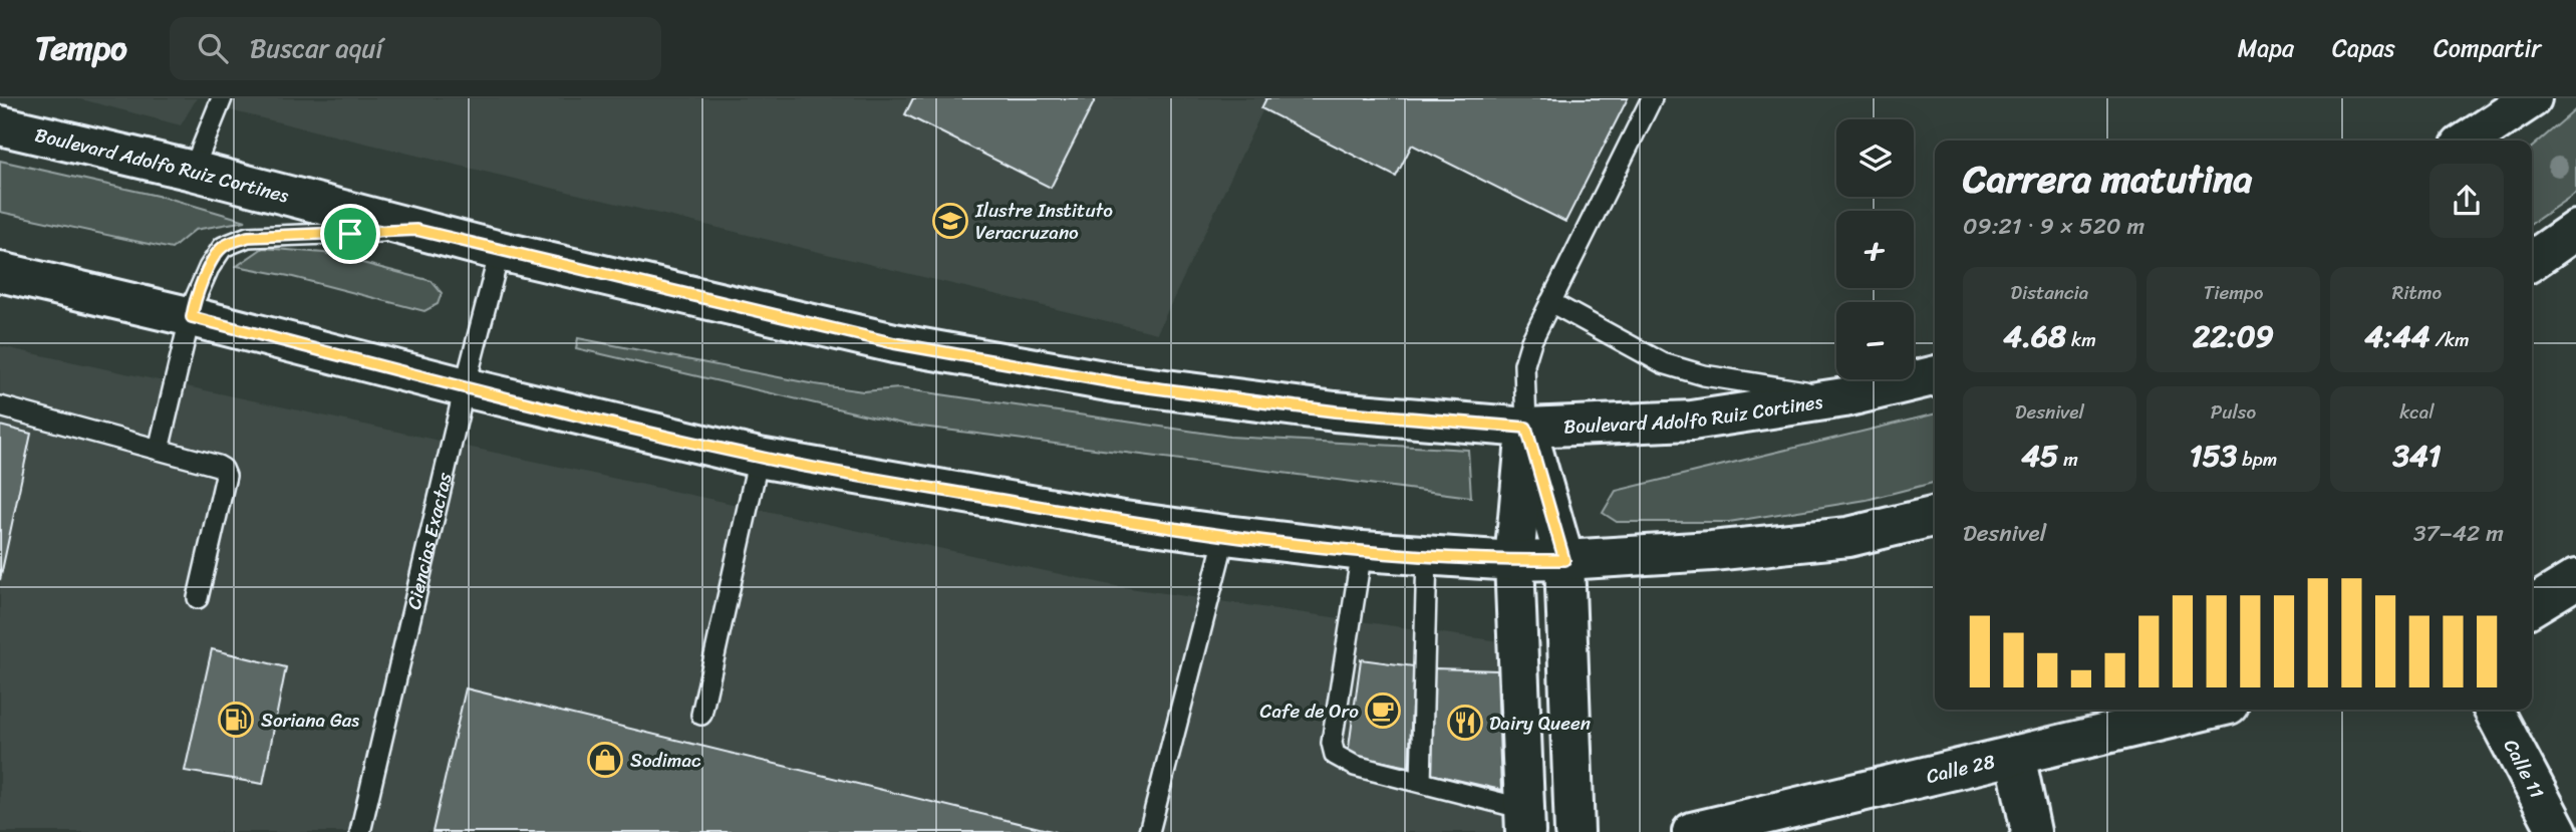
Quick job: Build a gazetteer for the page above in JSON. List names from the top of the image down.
{
  "streets": {
    "main road": ["Boulevard Adolfo Ruiz Cortines", "Calle 28", "Calle 11"],
    "lane": ["Ciencias Exactas"]
  },
  "crossings": [
    ["Boulevard Adolfo Ruiz Cortines", "Ciencias Exactas"]
  ],
  "places": {
    "school or university": ["Ilustre Instituto Veracruzano"],
    "cafe": ["Cafe de Oro"],
    "fuel station": ["Soriana Gas"],
    "restaurant": ["Dairy Queen"],
    "shop": ["Sodimac"]
  },
  "page": {
    "header": "Tempo",
    "search": "Buscar aquí",
    "nav": ["Mapa", "Capas", "Compartir"],
    "map_buttons": ["+", "−"],
    "heading": ["Carrera matutina", "09:21 · 9 × 520 m"],
    "stats": [
      ["Distancia", "4.68 km"],
      ["Tiempo", "22:09"],
      ["Ritmo", "4:44 /km"],
      ["Desnivel", "45 m"],
      ["Pulso", "153 bpm"],
      ["kcal", "341"]
    ],
    "chart": ["Desnivel", "37–42 m"]
  }
}
